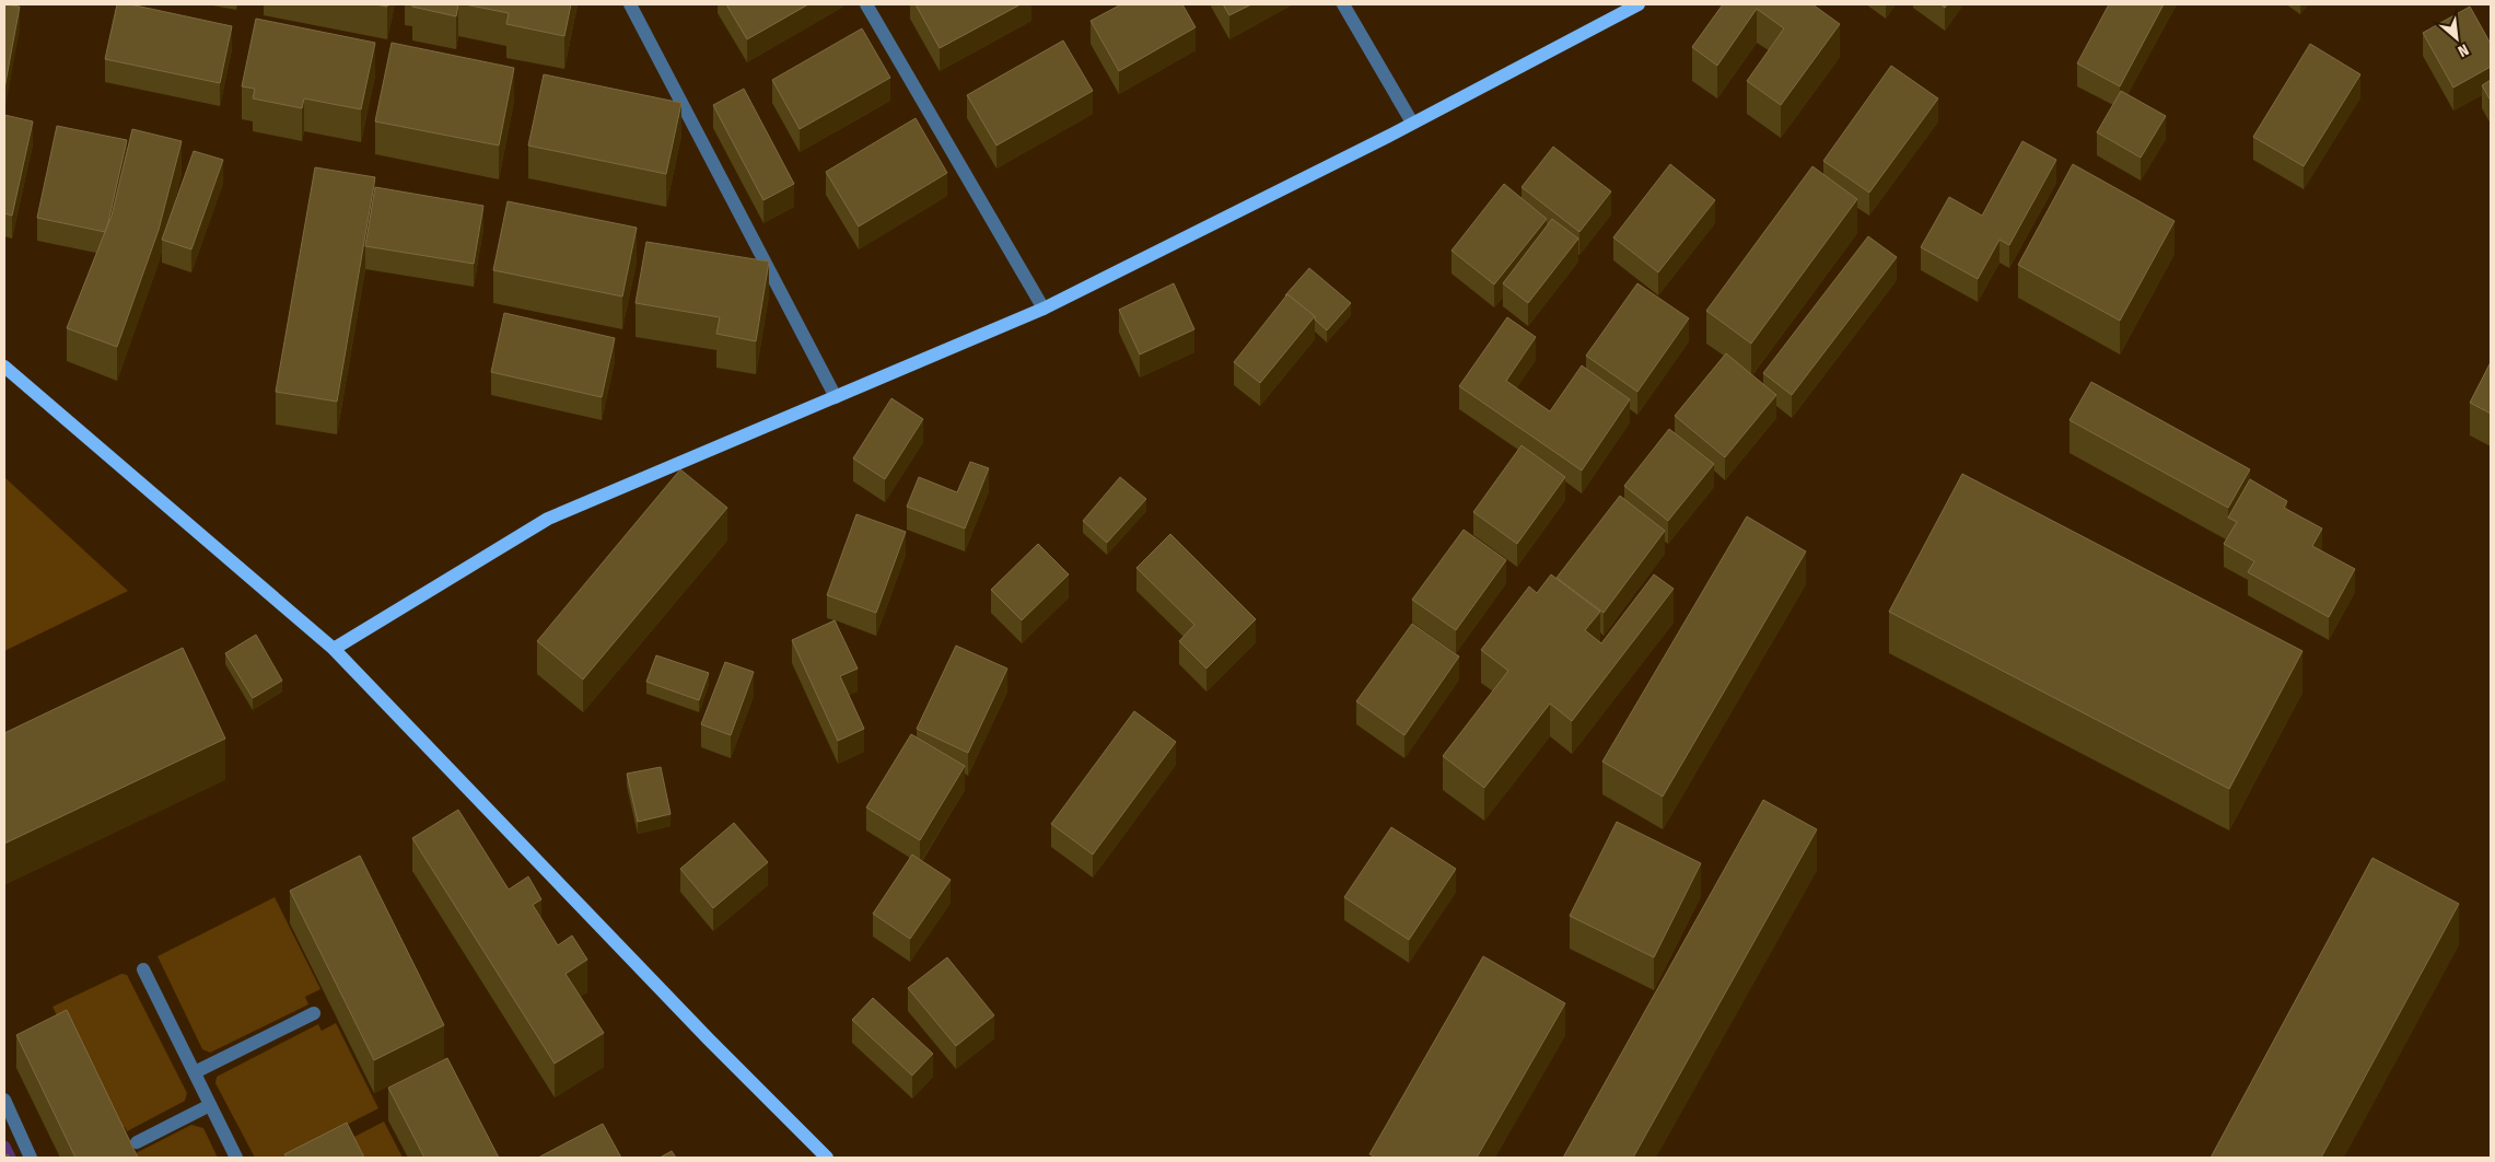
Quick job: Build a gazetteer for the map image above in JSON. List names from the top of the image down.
{
  "north": "bottom right"
}
